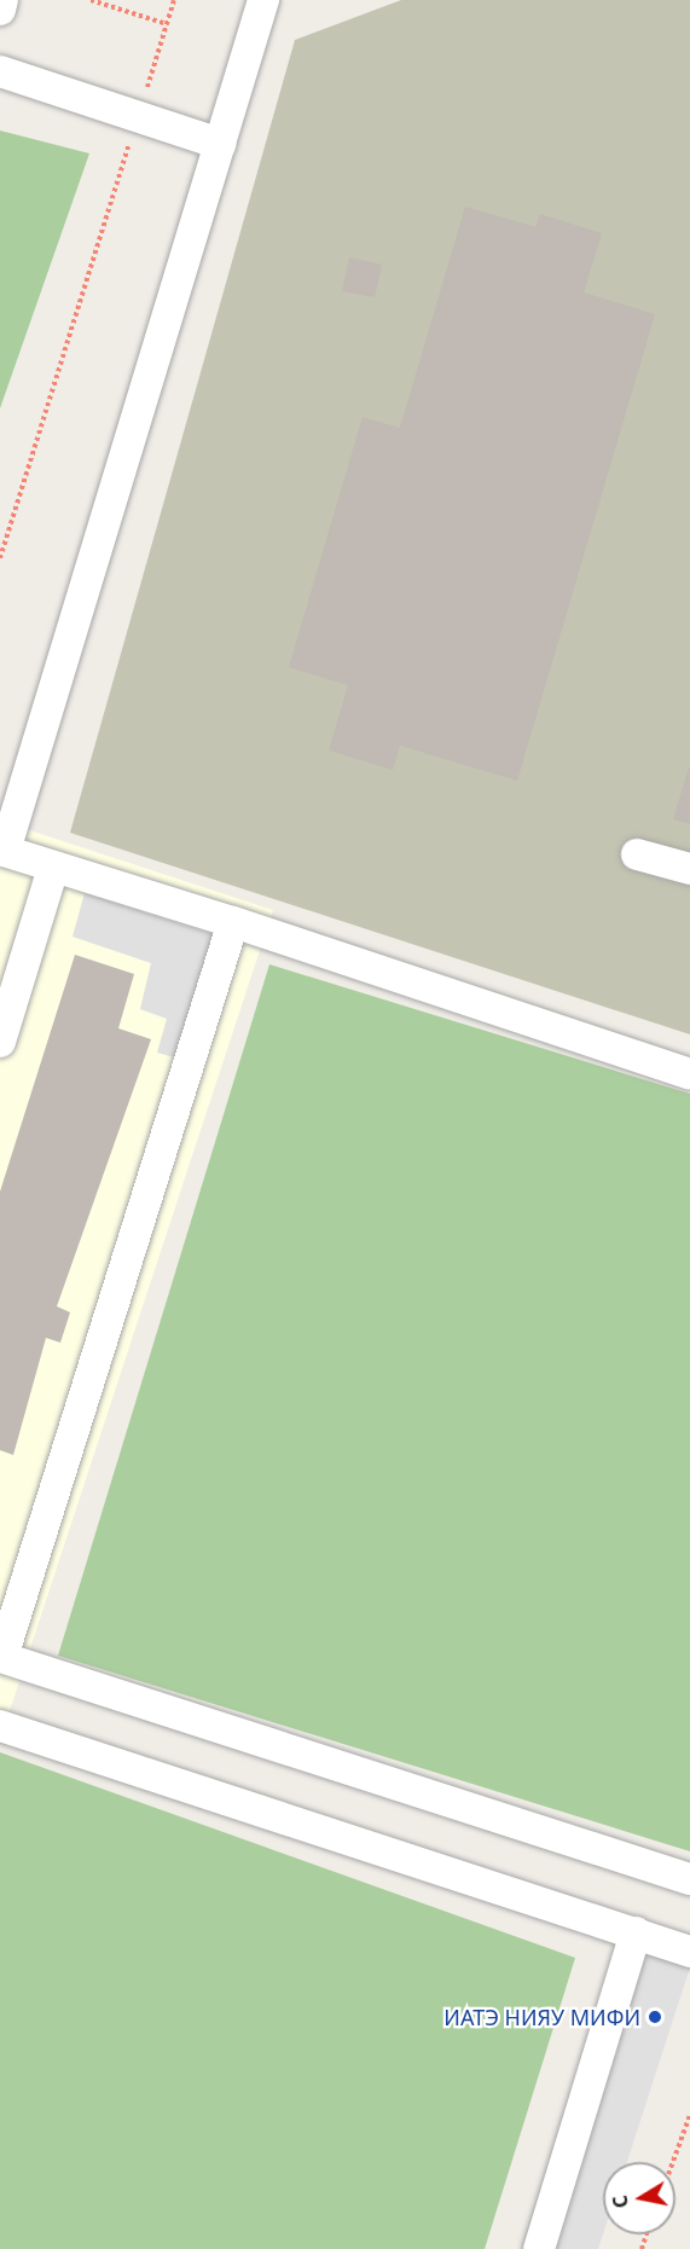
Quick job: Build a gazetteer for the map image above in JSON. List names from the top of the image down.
{
  "places": ["ИАТЭ НИЯУ МИФИ"],
  "north": "left"
}
